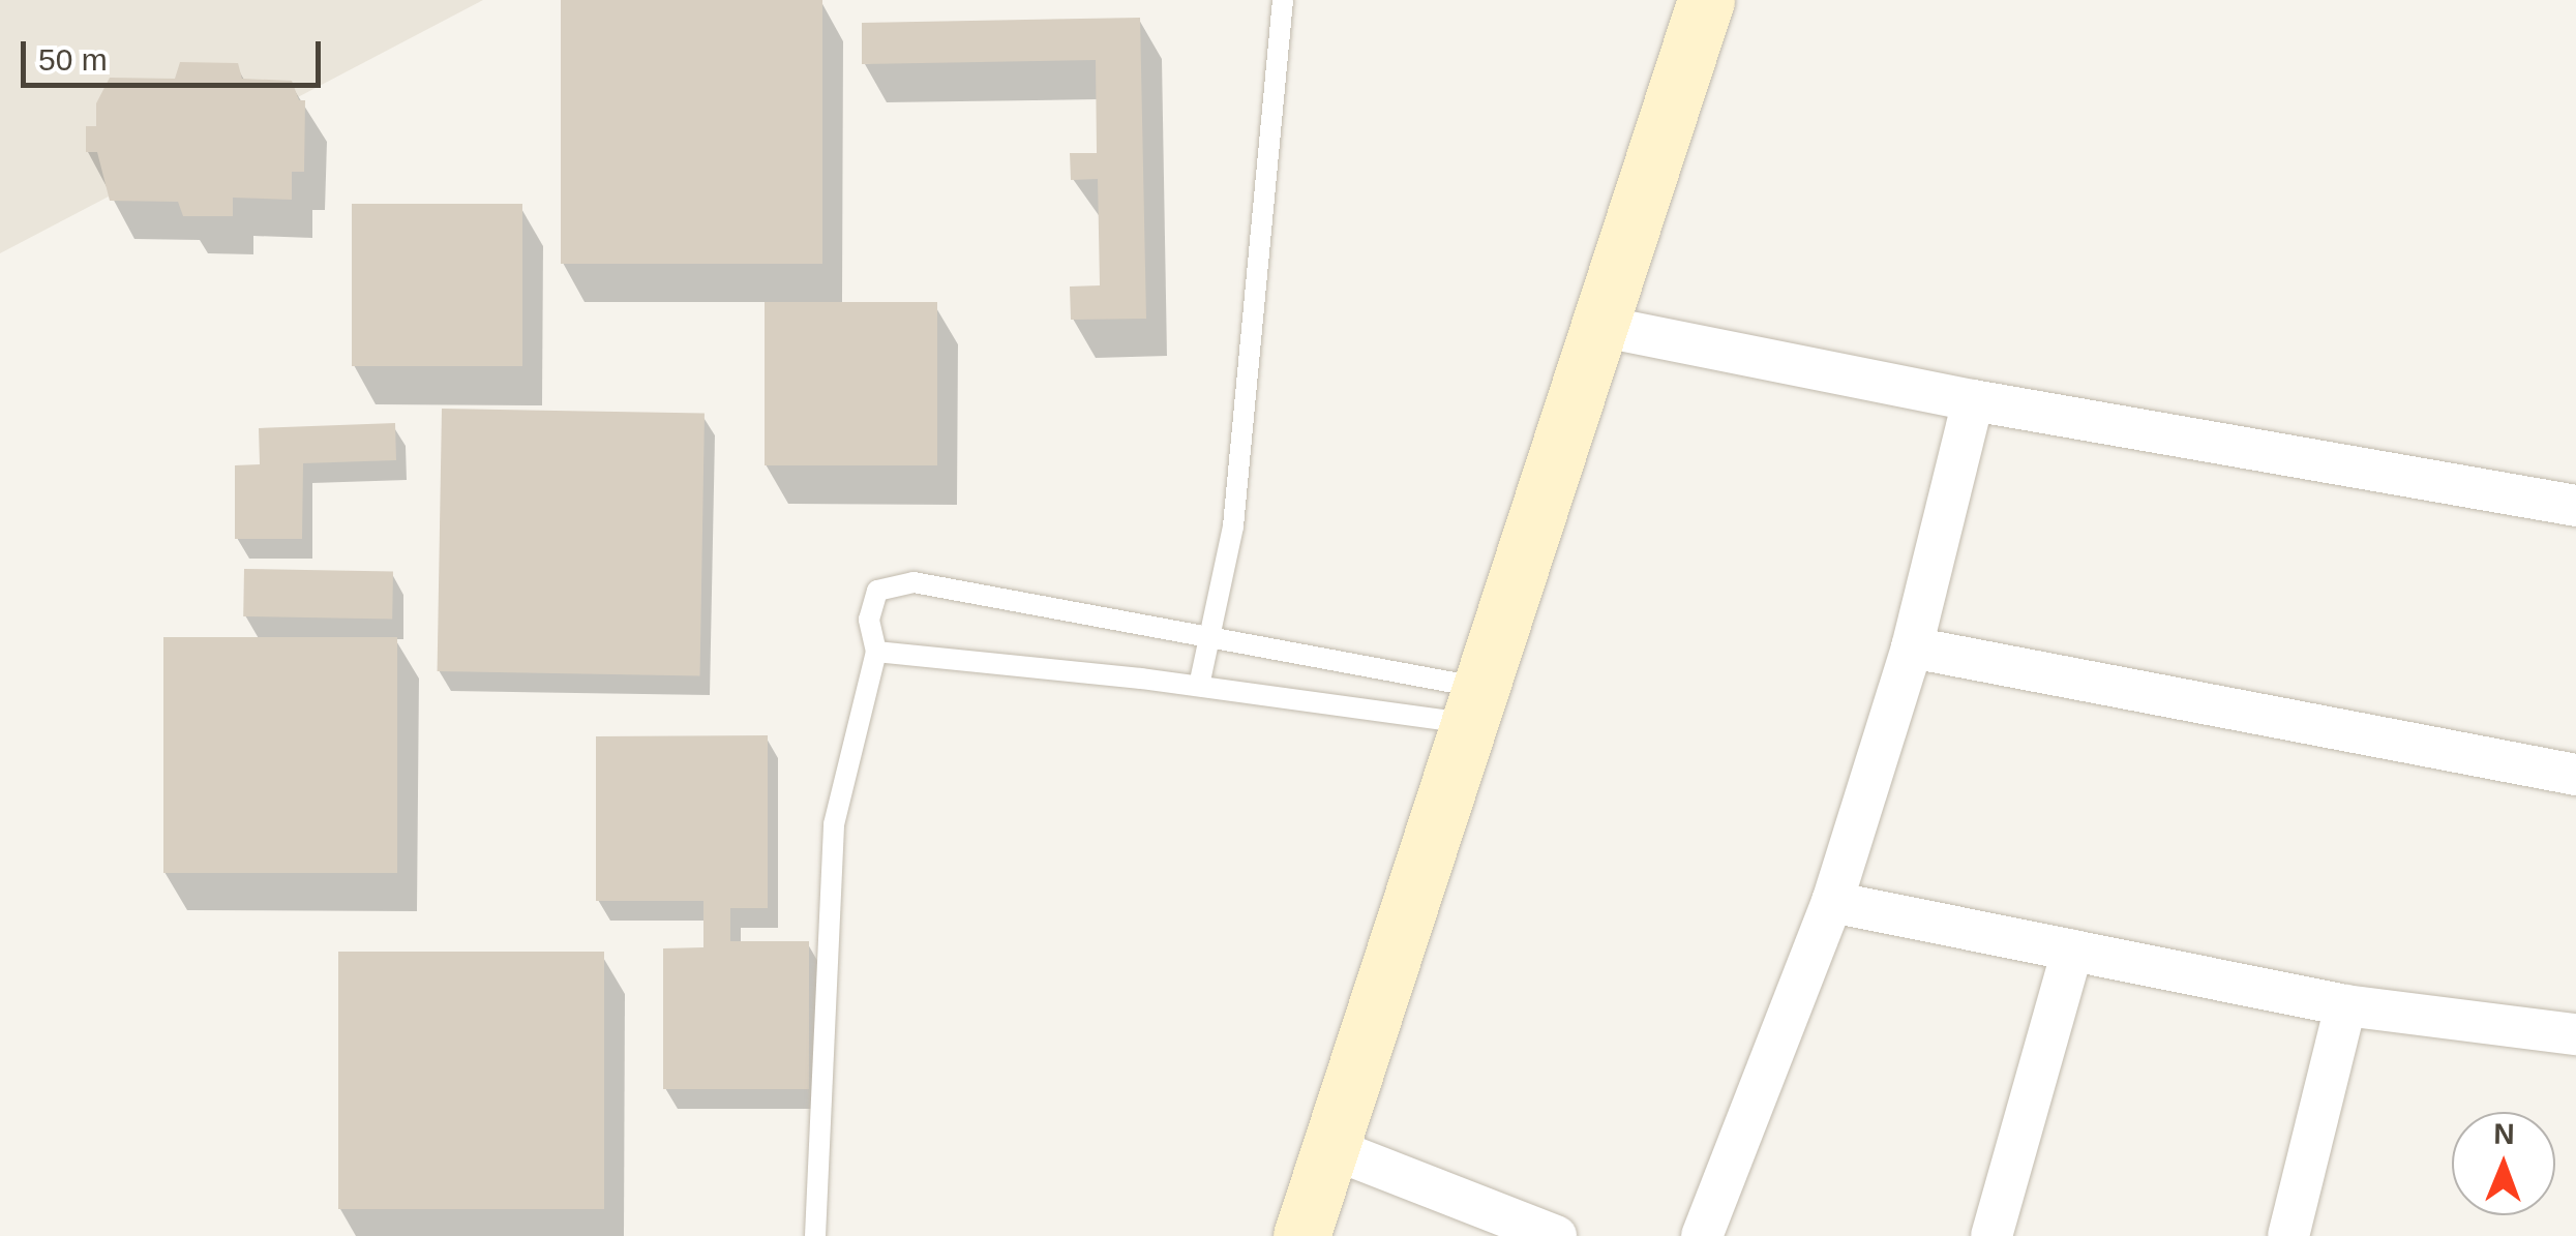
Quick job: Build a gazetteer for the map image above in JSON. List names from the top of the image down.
{
  "scale_bar": "50 m",
  "north": "top"
}
